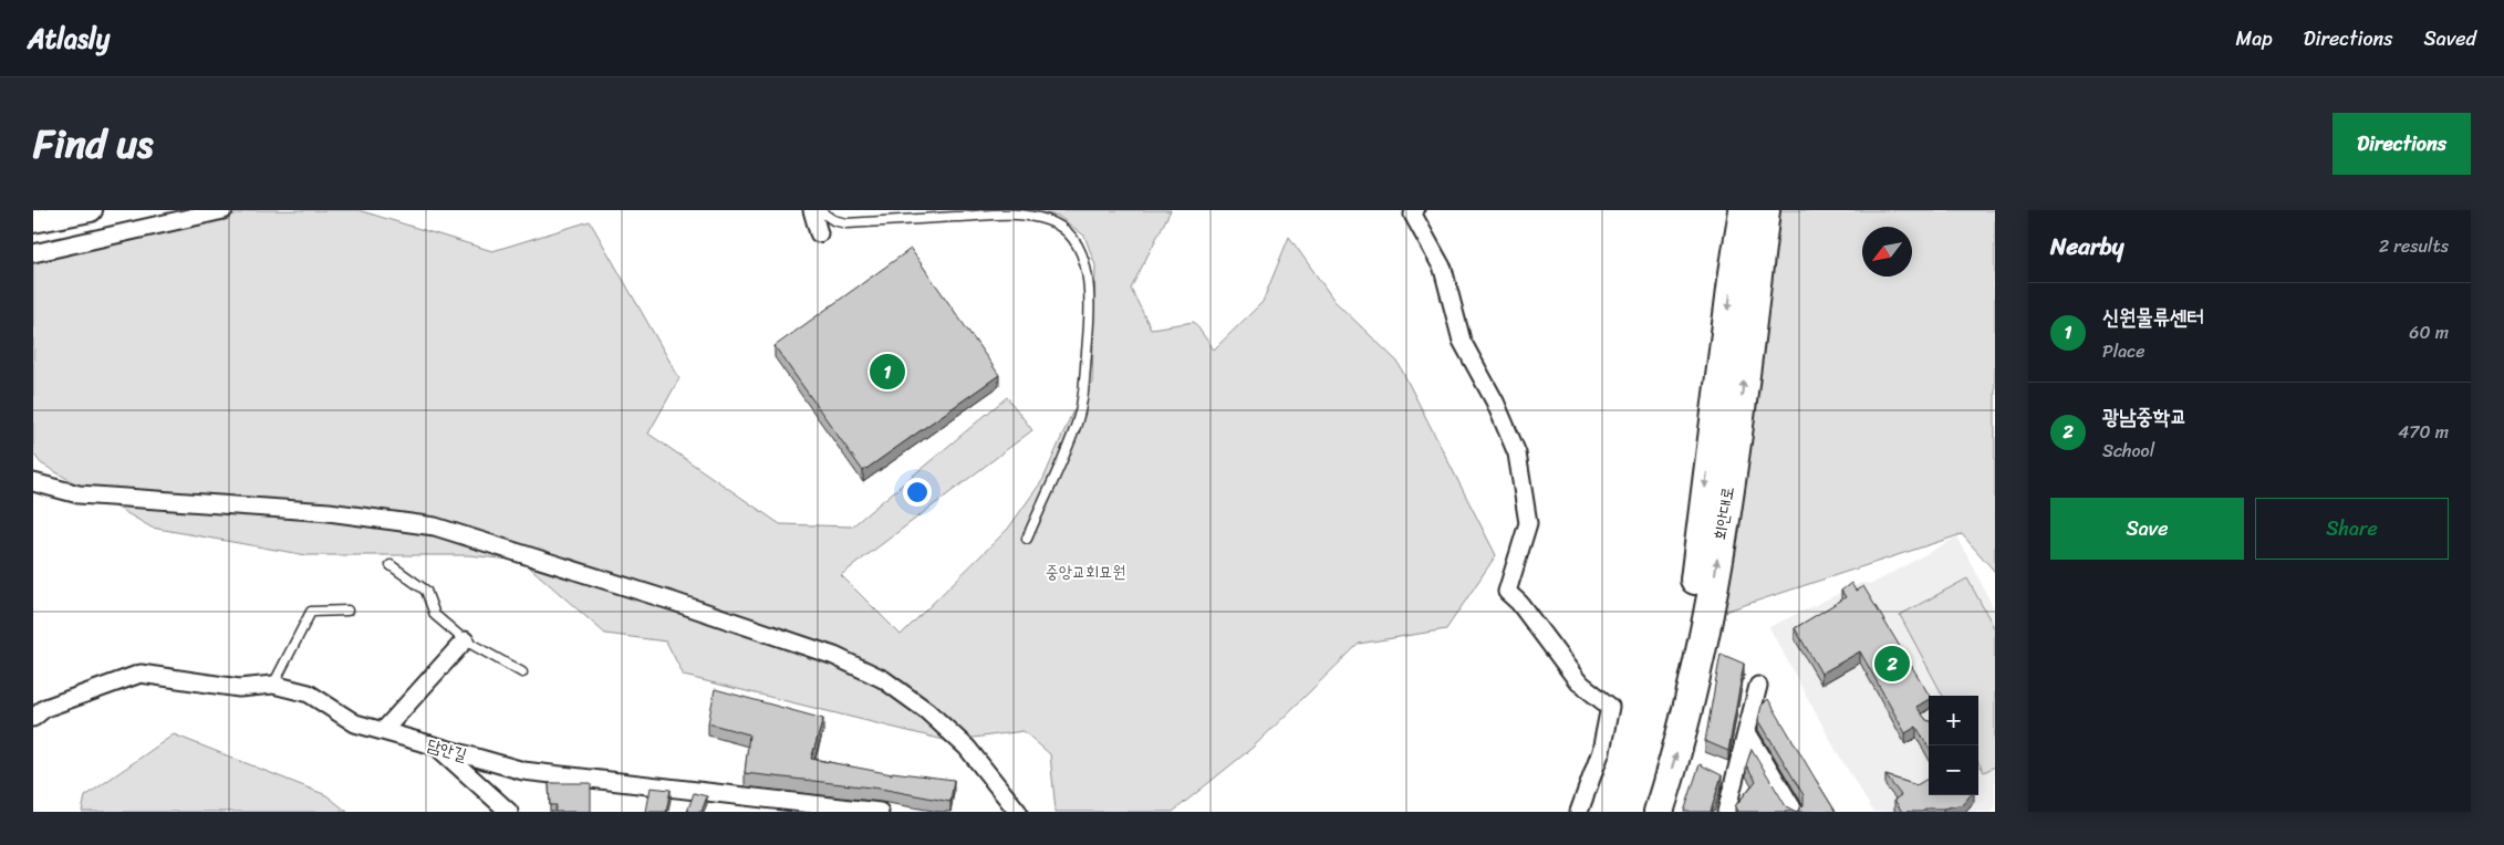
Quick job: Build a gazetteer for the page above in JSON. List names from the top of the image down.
{
  "streets": {
    "highway": ["회안대로"],
    "street": ["담안길"]
  },
  "parks": ["중앙교회묘원"],
  "north": "bottom left",
  "page": {
    "header": "Atlasly",
    "nav": ["Map", "Directions", "Saved"],
    "title": "Find us",
    "buttons": [
      "Directions",
      ["Save", "Share"]
    ],
    "heading": ["Nearby", "2 results"],
    "list": [
      {
        "mark": "1",
        "name": "신원물류센터",
        "note": "Place",
        "value": "60 m"
      },
      {
        "mark": "2",
        "name": "광남중학교",
        "note": "School",
        "value": "470 m"
      }
    ],
    "pins": ["1", "2"],
    "map_buttons": ["+", "−"]
  }
}
